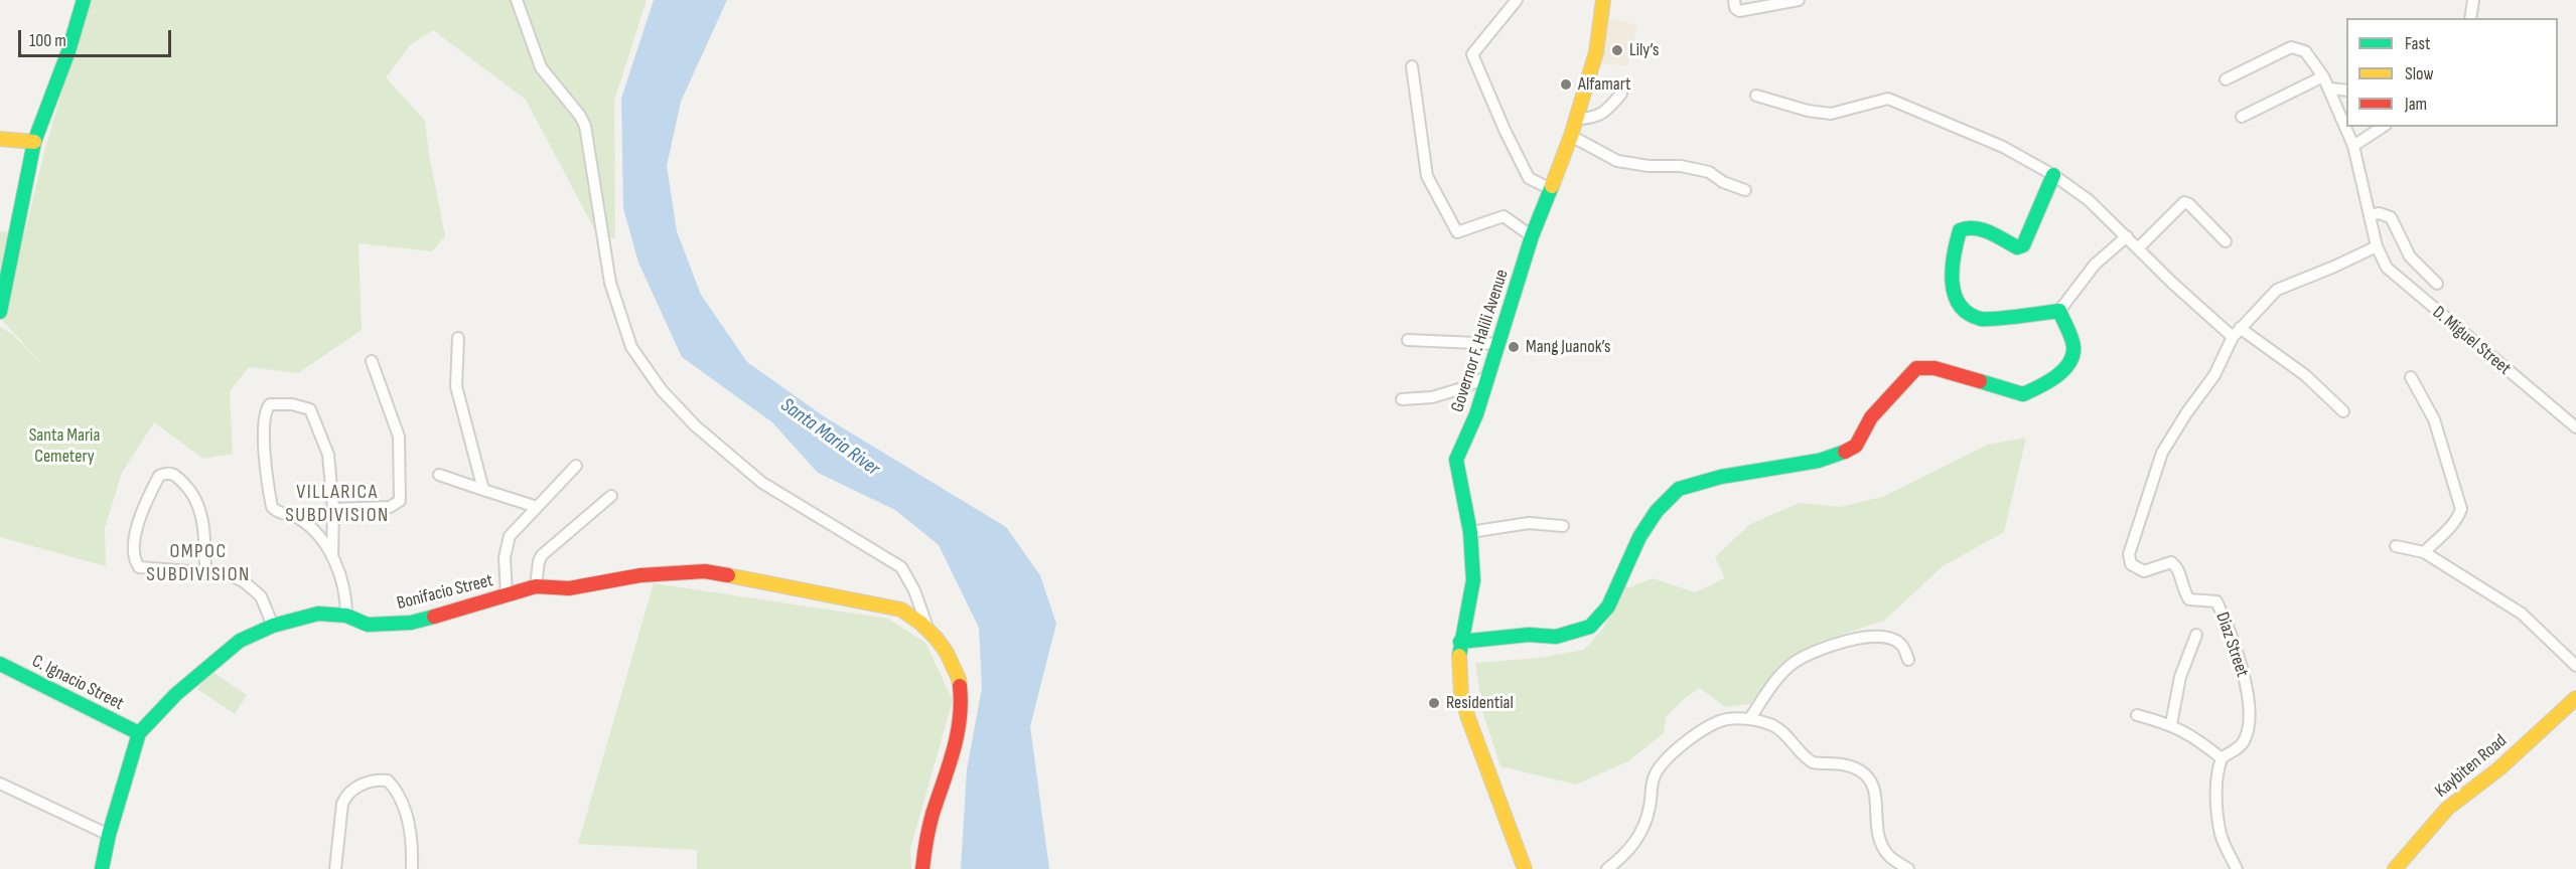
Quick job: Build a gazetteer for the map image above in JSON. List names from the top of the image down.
{
  "streets": {
    "street": [
      "Governor F. Halili Avenue",
      "D. Miguel Street",
      "Bonifacio Street",
      "Diaz Street",
      "C. Ignacio Street",
      "Kaybiten Road"
    ]
  },
  "crossings": [
    ["Bonifacio Street", "C. Ignacio Street"]
  ],
  "districts": ["VILLARICA SUBDIVISION", "OMPOC SUBDIVISION"],
  "water": ["Santa Maria River"],
  "parks": ["Santa Maria Cemetery"],
  "places": [
    "Lily’s",
    "Alfamart",
    "Mang Juanok’s",
    "Residential"
  ],
  "legend": ["Fast", "Slow", "Jam"],
  "scale_bar": "100 m"
}
